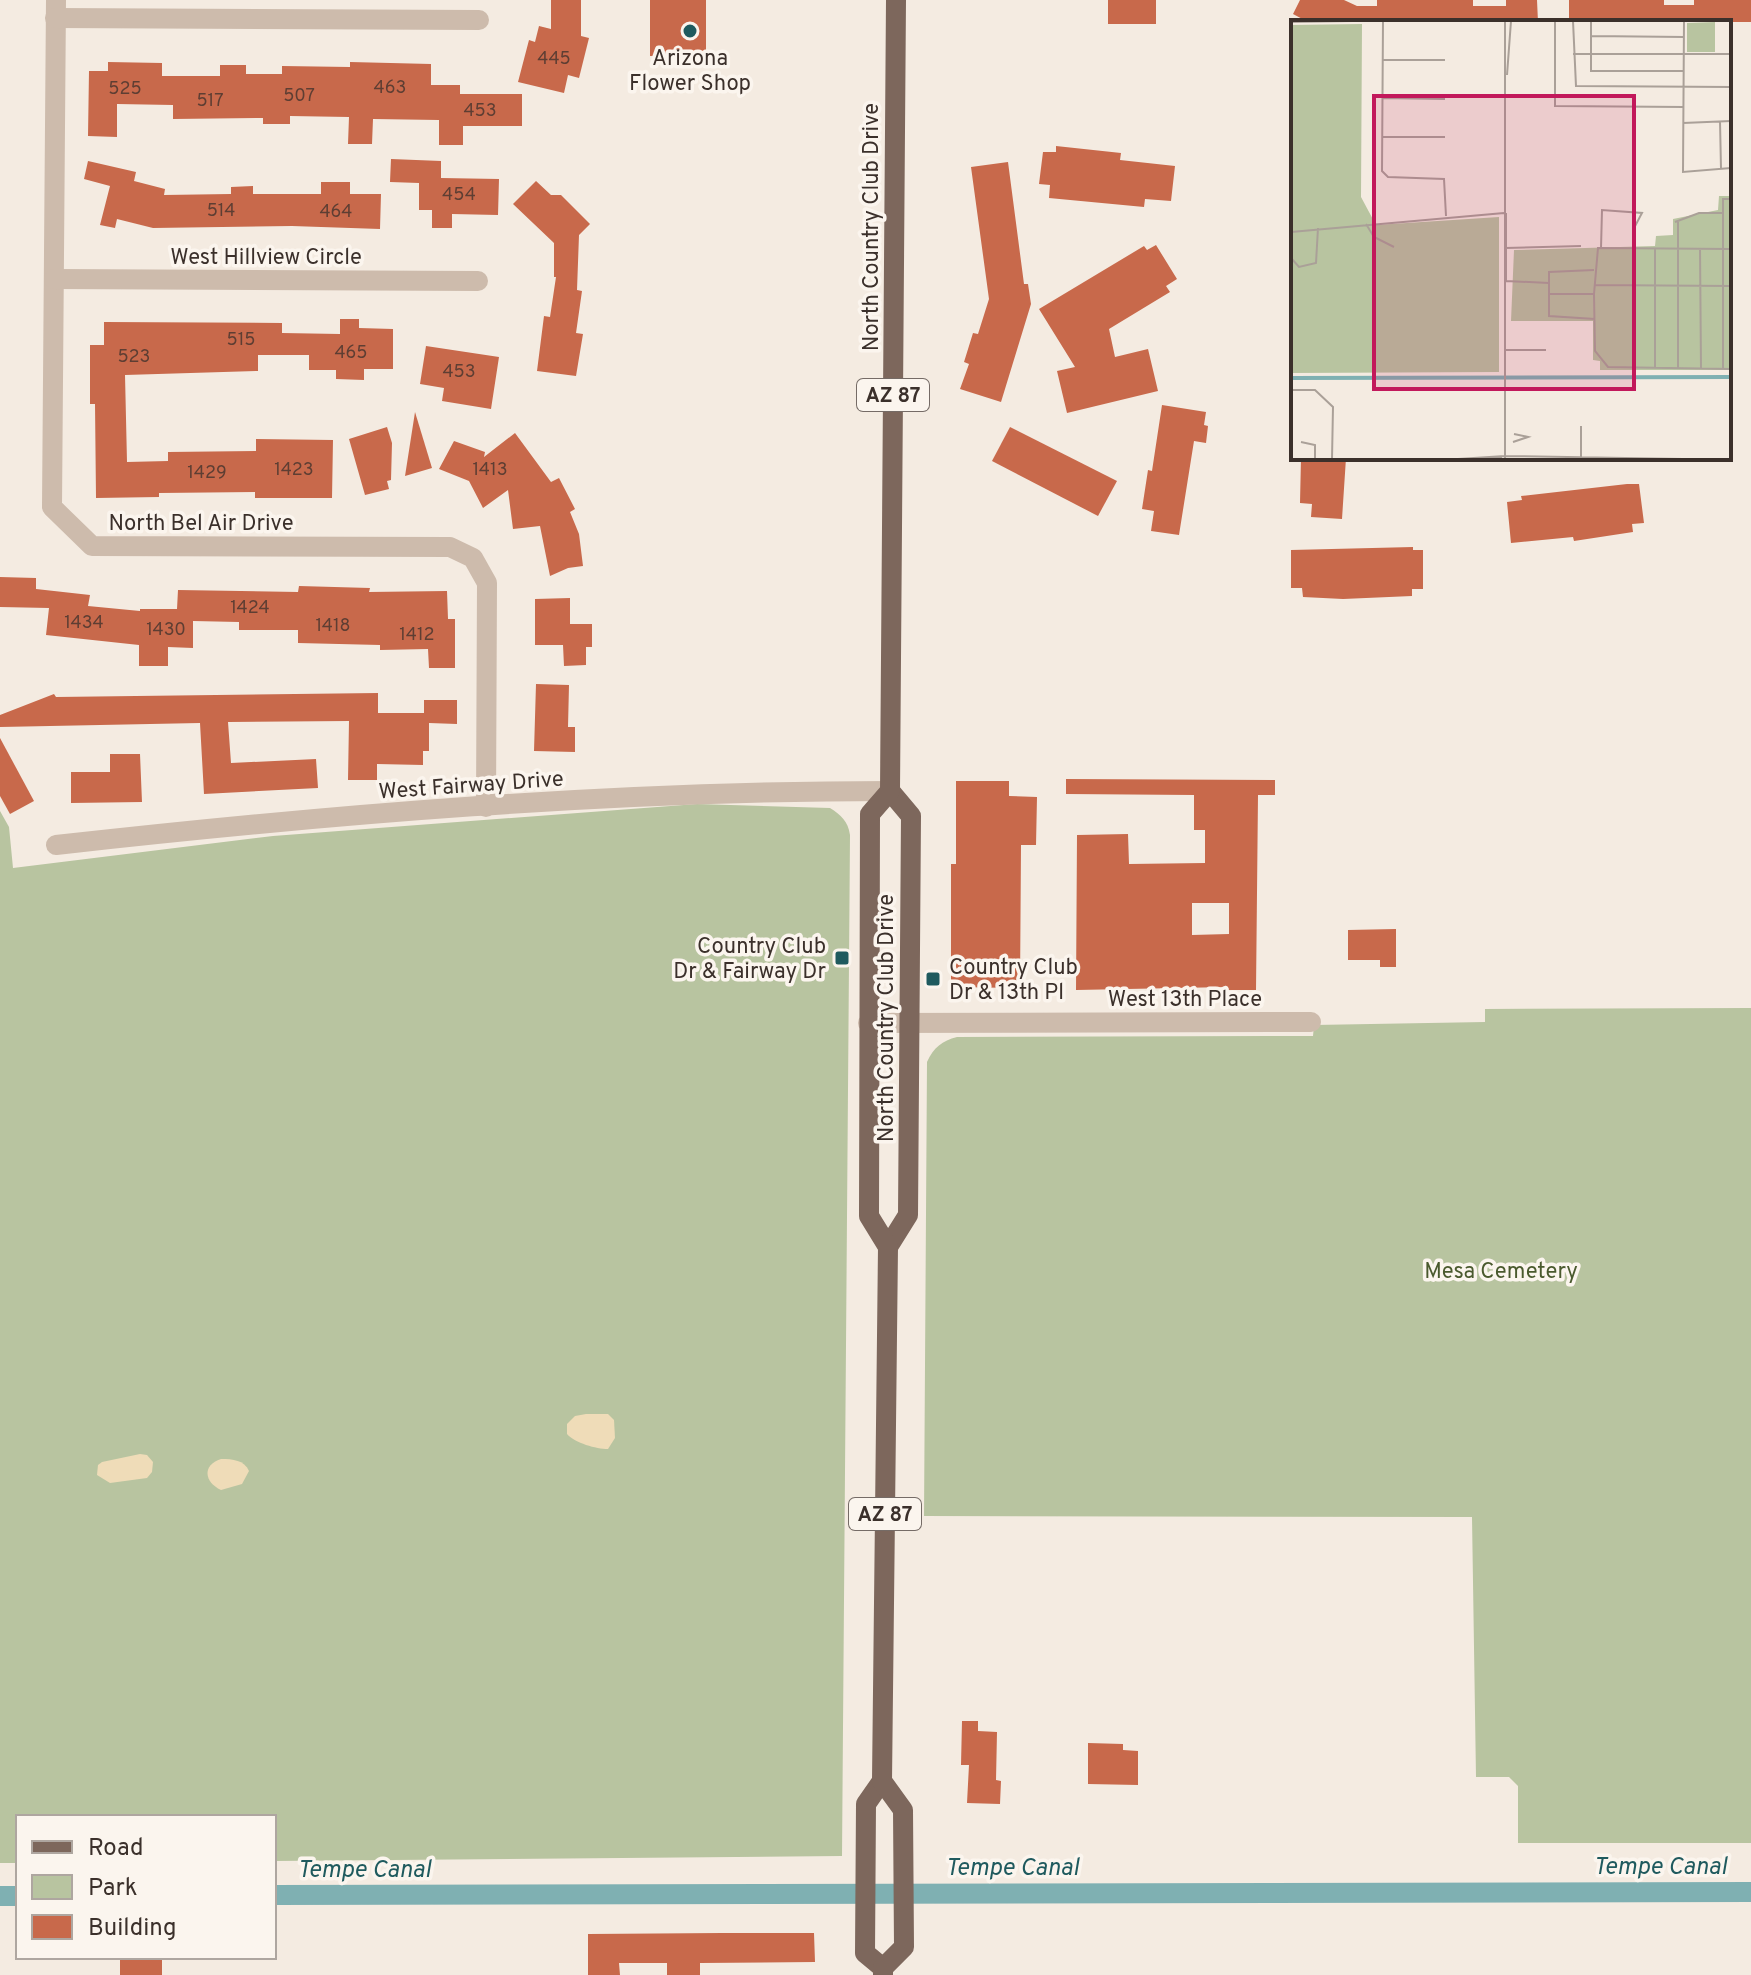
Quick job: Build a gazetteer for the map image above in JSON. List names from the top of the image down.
{
  "streets": {
    "main road": ["North Country Club Drive", "AZ 87"],
    "street": [
      "West Hillview Circle",
      "North Bel Air Drive",
      "West Fairway Drive",
      "West 13th Place"
    ]
  },
  "crossings": [
    ["North Country Club Drive", "West Fairway Drive"],
    ["North Country Club Drive", "West 13th Place"],
    ["West Hillview Circle", "North Bel Air Drive"],
    ["North Bel Air Drive", "West Fairway Drive"]
  ],
  "water": ["Tempe Canal"],
  "parks": ["Mesa Cemetery"],
  "places": {
    "other": ["Arizona Flower Shop"],
    "transit": ["Country Club Dr & Fairway Dr", "Country Club Dr & 13th Pl"]
  },
  "house_numbers": [
    "445",
    "463",
    "525",
    "507",
    "517",
    "453",
    "454",
    "514",
    "464",
    "515",
    "465",
    "523",
    "453",
    "1423",
    "1413",
    "1429",
    "1424",
    "1434",
    "1418",
    "1430",
    "1412"
  ],
  "legend": ["Road", "Park", "Building"]
}
